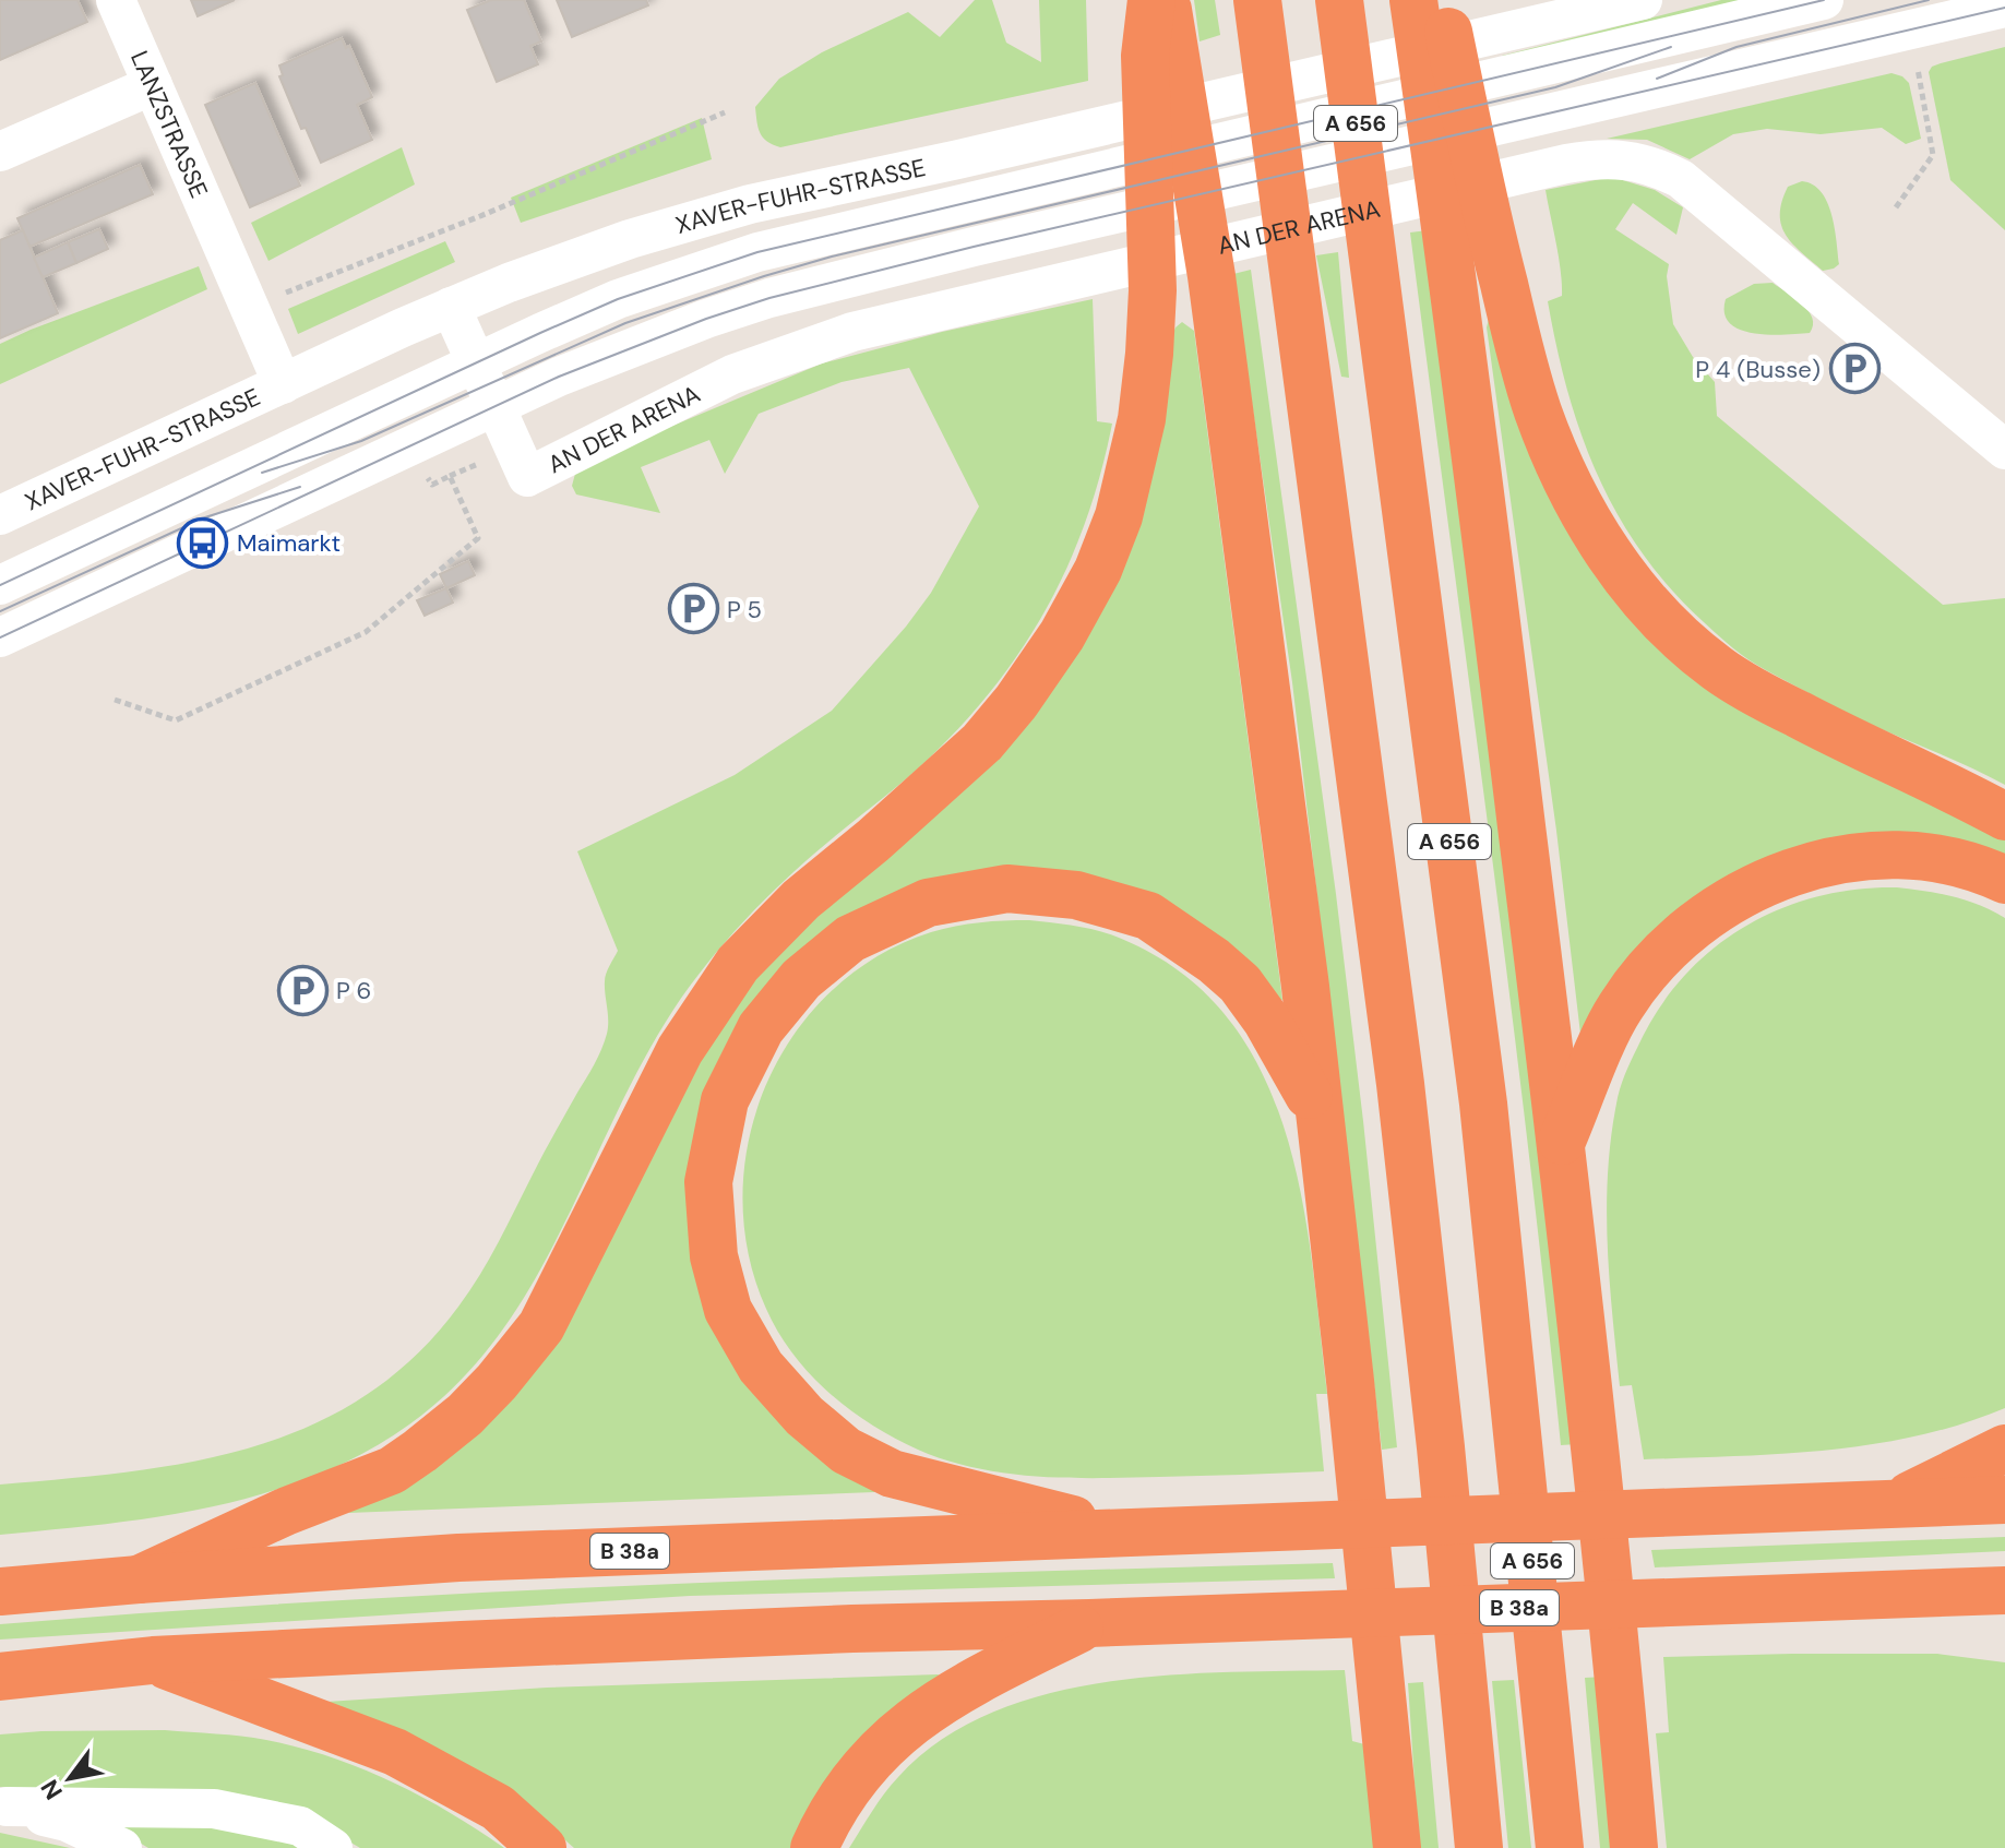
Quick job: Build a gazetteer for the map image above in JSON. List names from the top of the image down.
{
  "streets": {
    "highway": ["A 656", "B 38a"],
    "street": ["LANZSTRASSE", "XAVER-FUHR-STRASSE", "AN DER ARENA"]
  },
  "crossings": [
    ["LANZSTRASSE", "XAVER-FUHR-STRASSE"]
  ],
  "places": {
    "parking": ["P 4 (Busse)", "P 5", "P 6"],
    "bus stop": ["Maimarkt"]
  },
  "north": "bottom left"
}
